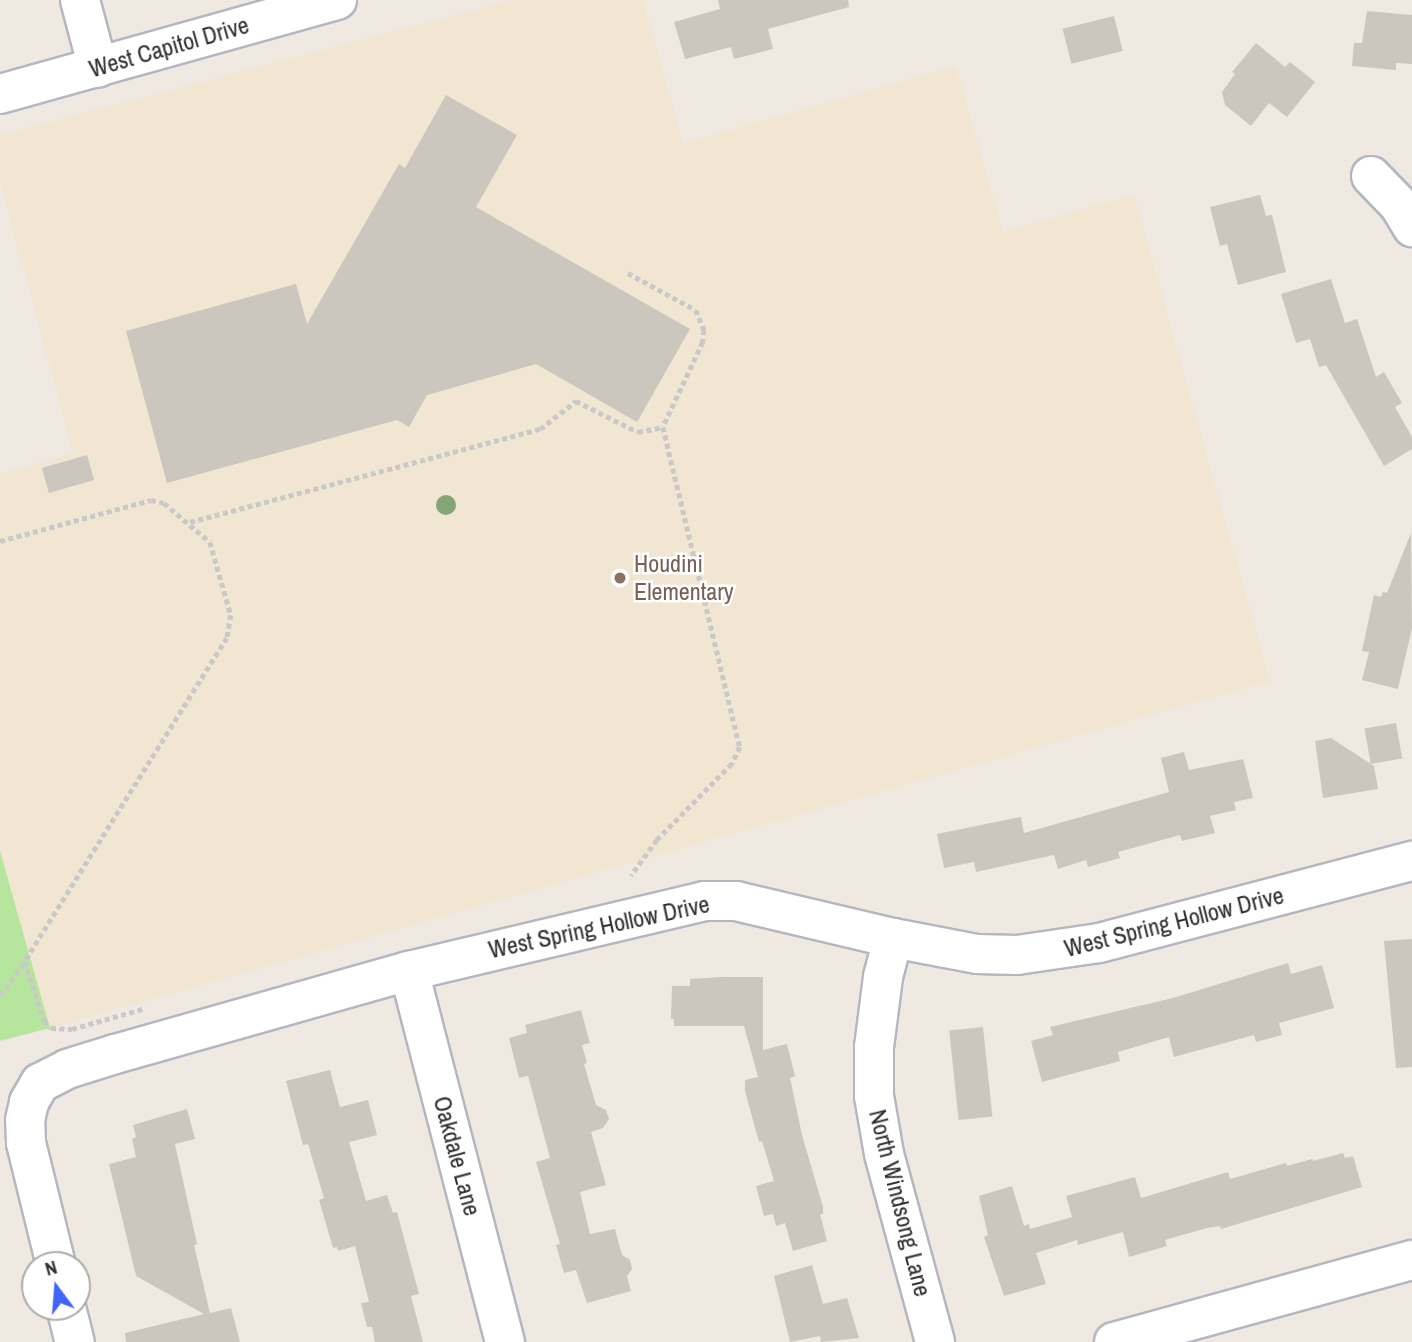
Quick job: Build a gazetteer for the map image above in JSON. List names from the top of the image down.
{
  "streets": {
    "street": [
      "West Capitol Drive",
      "West Spring Hollow Drive",
      "Oakdale Lane",
      "North Windsong Lane"
    ]
  },
  "crossings": [
    ["West Spring Hollow Drive", "Oakdale Lane"],
    ["West Spring Hollow Drive", "North Windsong Lane"]
  ],
  "places": ["Houdini Elementary"],
  "north": "top"
}
